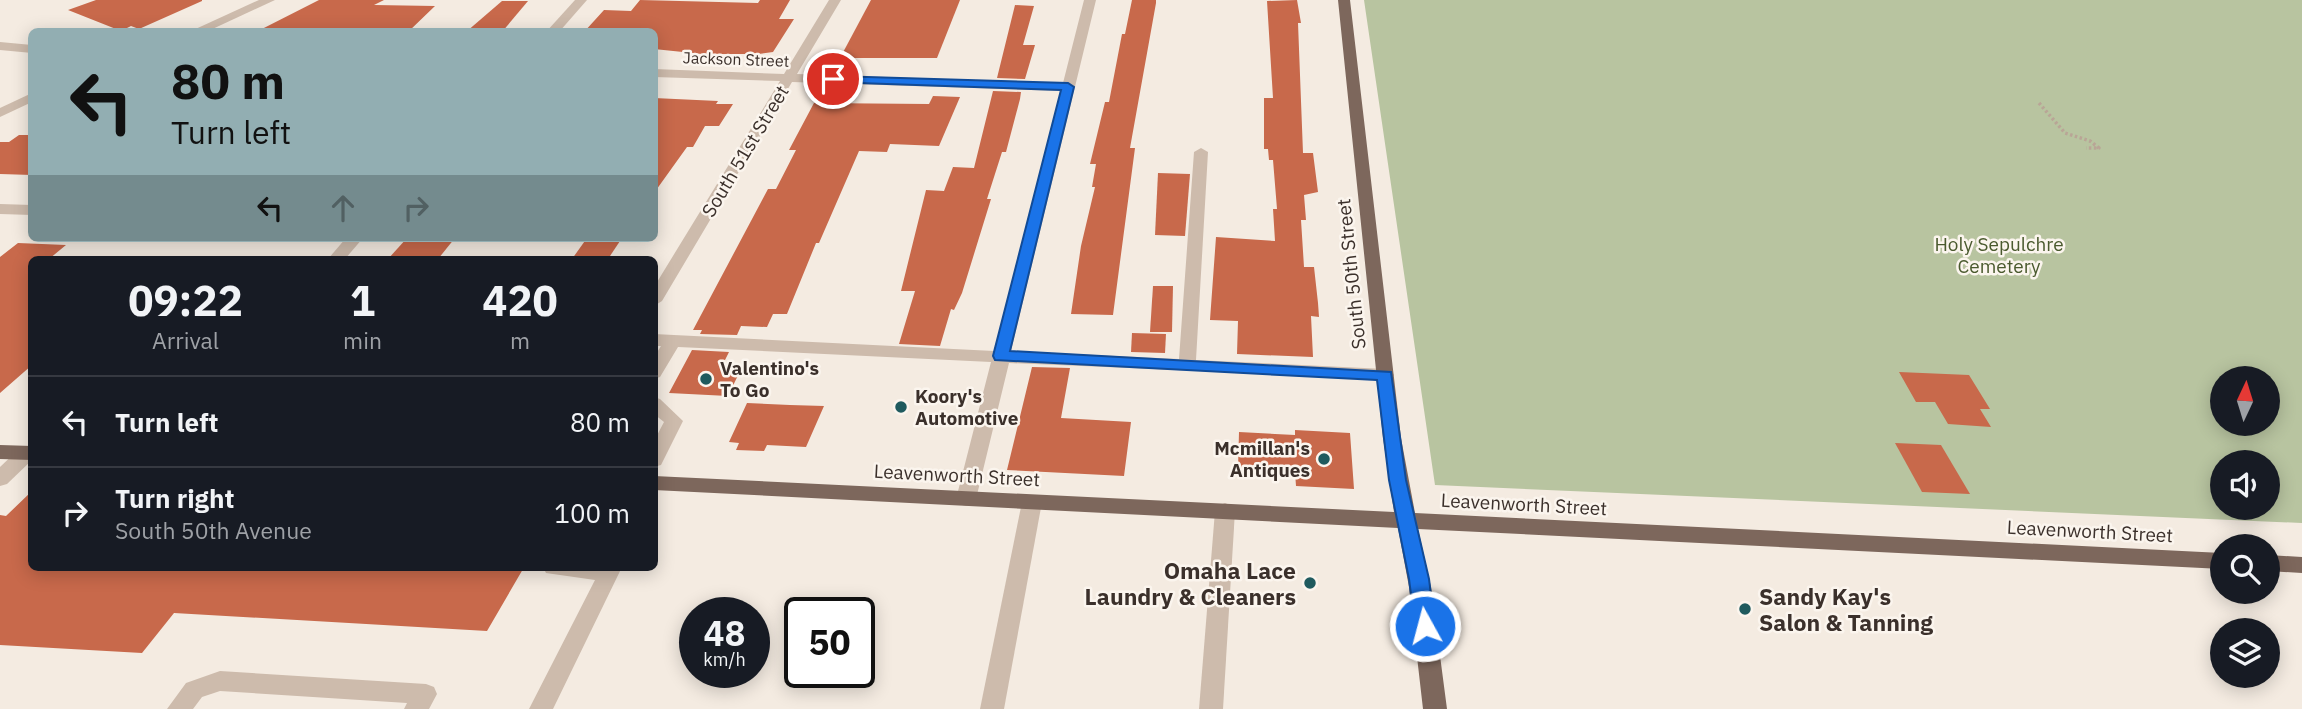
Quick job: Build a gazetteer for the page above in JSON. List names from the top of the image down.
{
  "streets": {
    "main road": ["South 50th Street", "Leavenworth Street"],
    "street": ["Jackson Street", "South 51st Street"]
  },
  "crossings": [
    ["Jackson Street", "South 51st Street"],
    ["South 50th Street", "Leavenworth Street"]
  ],
  "parks": ["Holy Sepulchre Cemetery"],
  "places": [
    "Valentino's To Go",
    "Koory's Automotive",
    "Mcmillan's Antiques",
    "Omaha Lace Laundry & Cleaners",
    "Sandy Kay's Salon & Tanning"
  ],
  "north": "top",
  "page": {
    "turn": ["80 m", "Turn left"],
    "eta": [
      "09:22",
      "Arrival",
      "1",
      "min",
      "420",
      "m"
    ],
    "list": [
      {
        "name": "Turn left",
        "value": "80 m"
      },
      {
        "name": "Turn right",
        "note": "South 50th Avenue",
        "value": "100 m"
      }
    ],
    "speed": "48 km/h",
    "limit": "50"
  }
}
